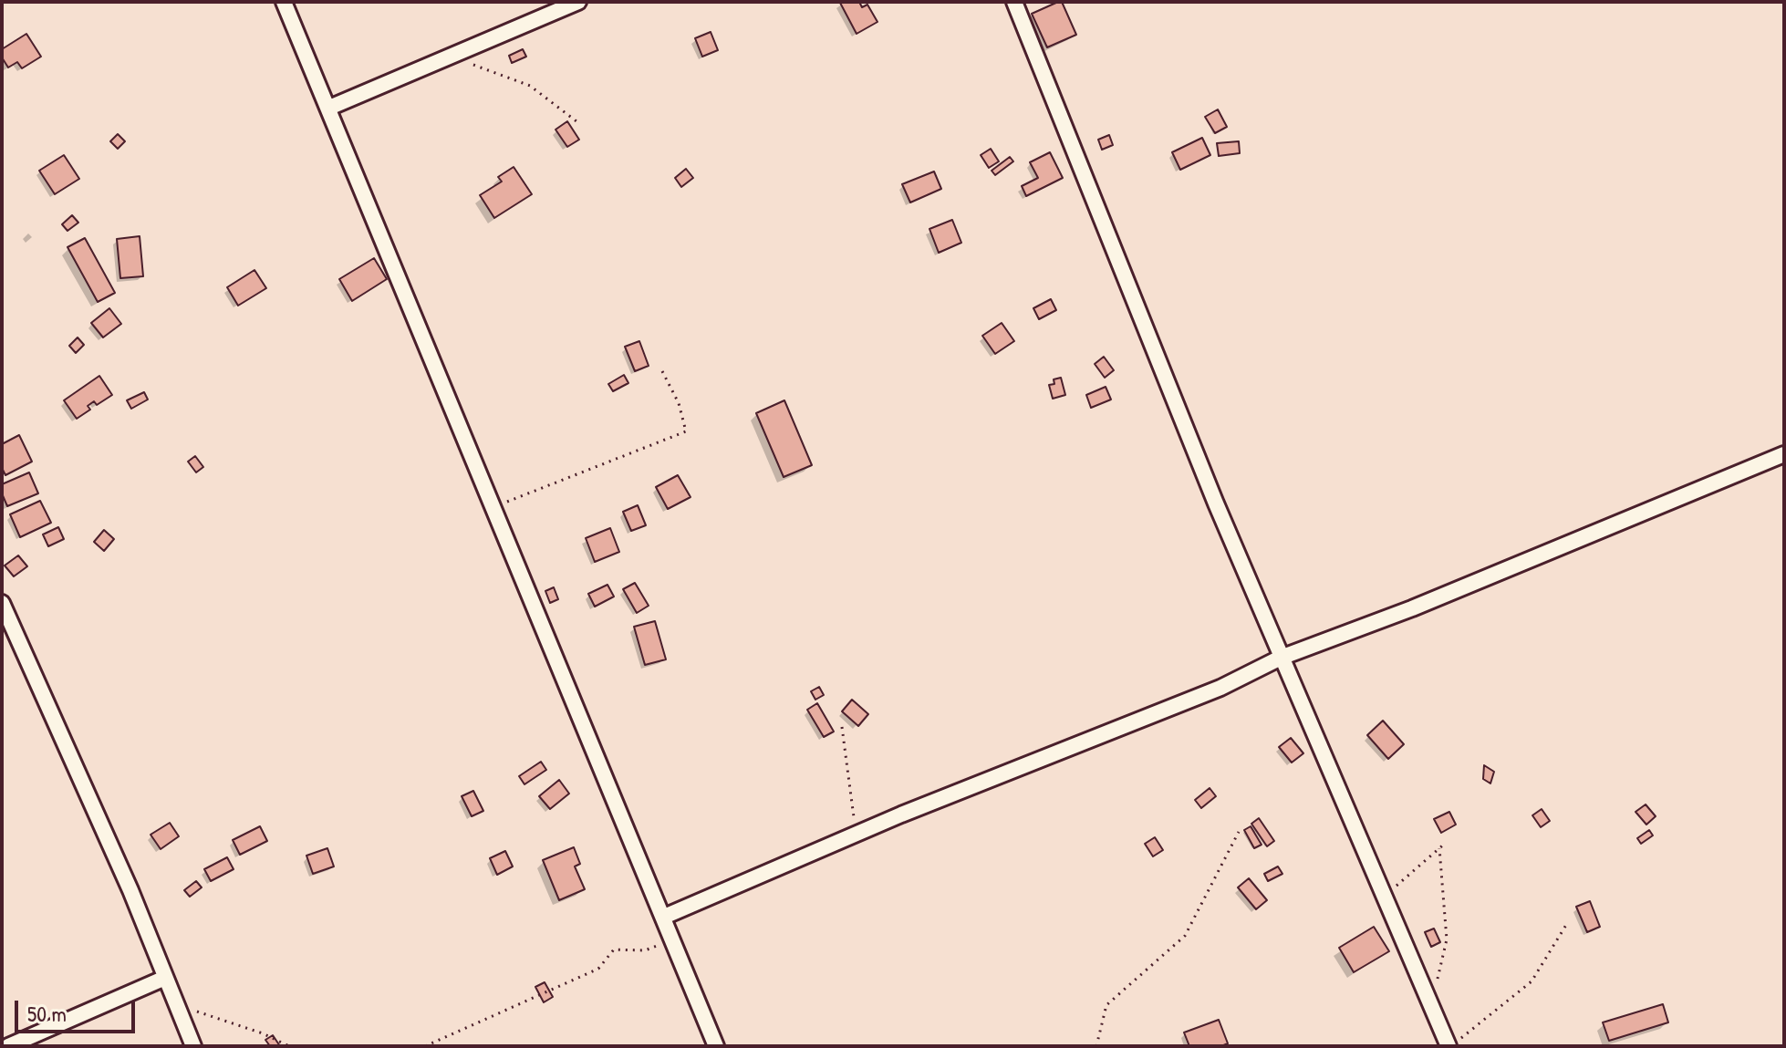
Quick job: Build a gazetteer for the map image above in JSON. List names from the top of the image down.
{
  "scale_bar": "50 m"
}
